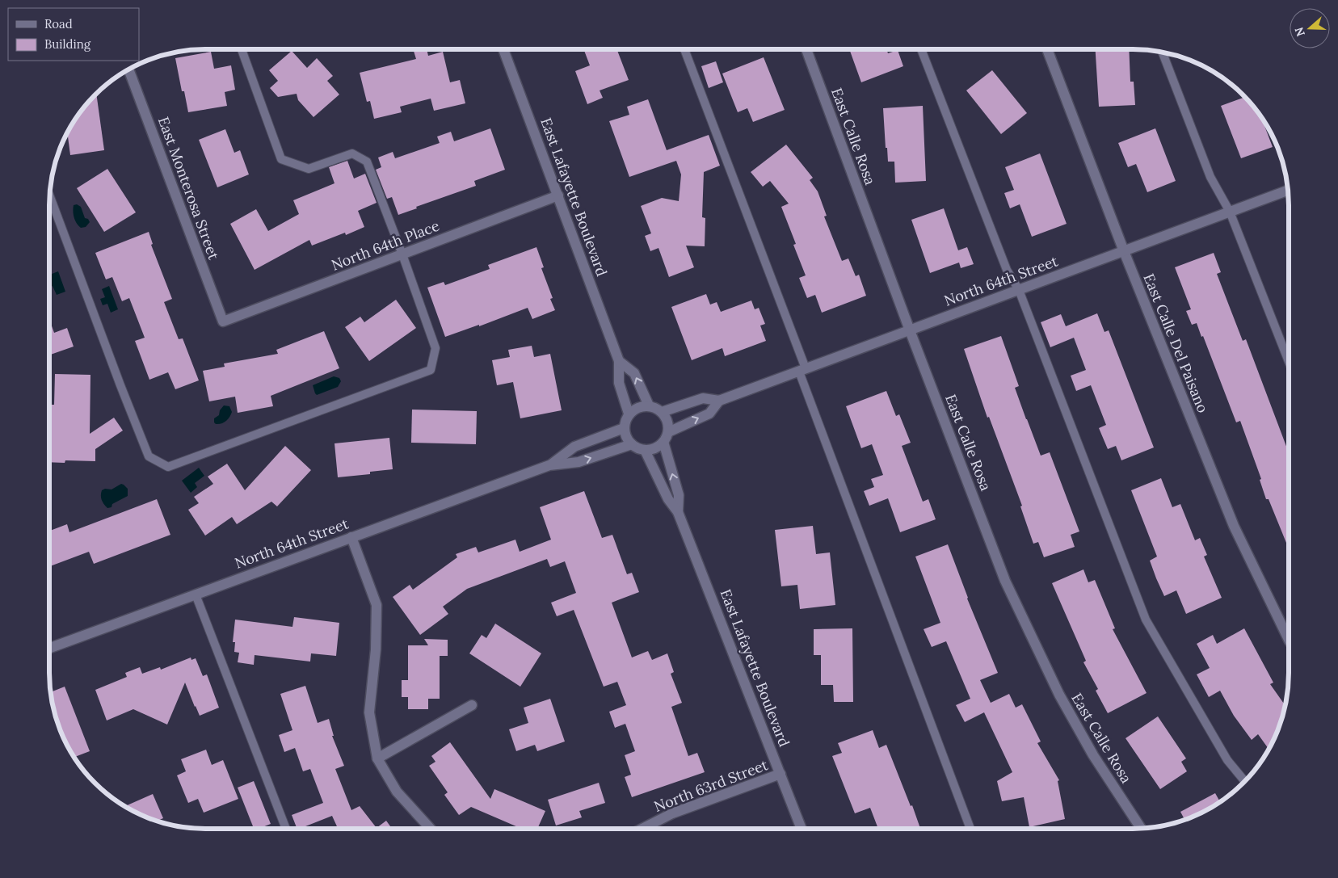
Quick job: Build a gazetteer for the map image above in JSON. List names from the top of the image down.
{
  "streets": {
    "street": [
      "East Calle Rosa",
      "East Monterosa Street",
      "East Lafayette Boulevard",
      "North 64th Place",
      "North 64th Street",
      "East Calle Del Paisano",
      "North 63rd Street"
    ]
  },
  "crossings": [
    ["East Calle Rosa", "North 64th Street"],
    ["East Monterosa Street", "North 64th Place"],
    ["East Lafayette Boulevard", "North 64th Place"],
    ["East Lafayette Boulevard", "North 64th Street"],
    ["East Lafayette Boulevard", "North 63rd Street"],
    ["North 64th Street", "East Calle Del Paisano"]
  ],
  "legend": ["Road", "Building"],
  "north": "left"
}
